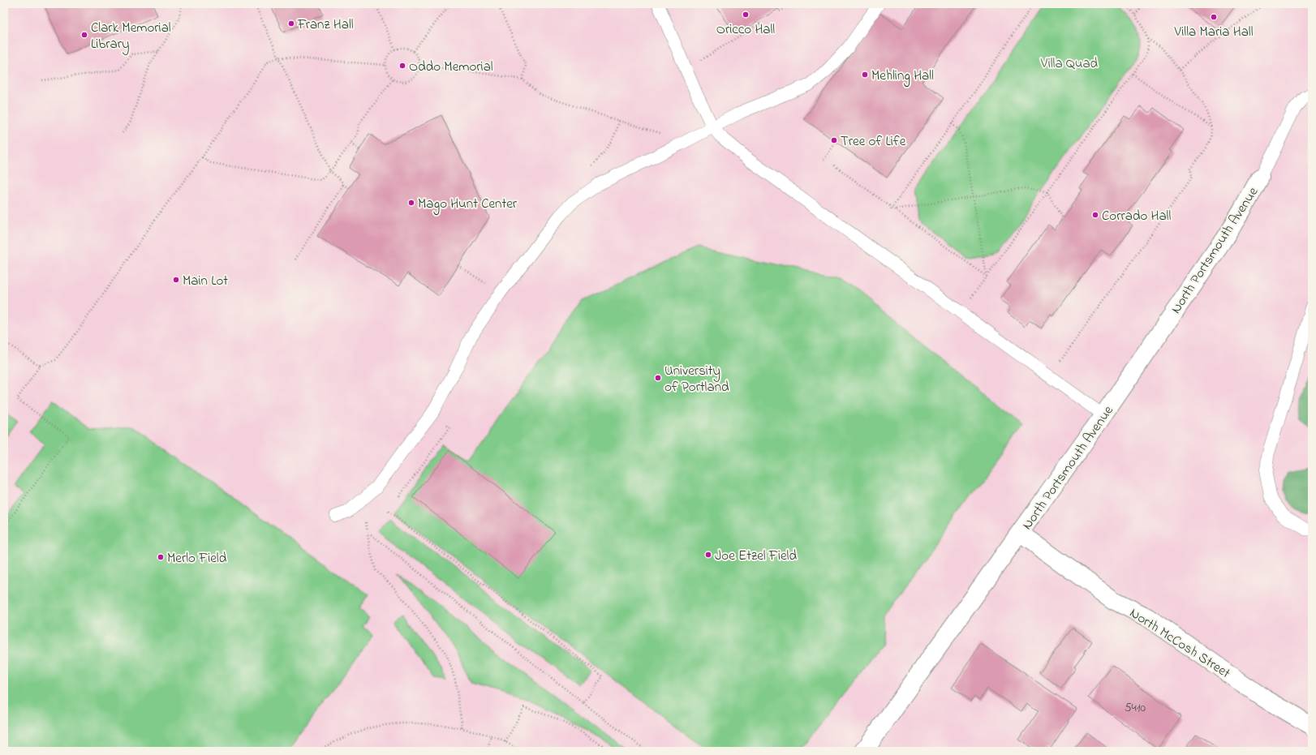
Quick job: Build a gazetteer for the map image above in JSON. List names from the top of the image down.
{
  "streets": {
    "street": ["North Portsmouth Avenue", "North McCosh Street"]
  },
  "crossings": [
    ["North Portsmouth Avenue", "North McCosh Street"]
  ],
  "parks": ["Villa Quad"],
  "places": [
    "Oricco Hall",
    "Villa Maria Hall",
    "Franz Hall",
    "Clark Memorial Library",
    "Oddo Memorial",
    "Mehling Hall",
    "Tree of Life",
    "Mago Hunt Center",
    "Corrado Hall",
    "Main Lot",
    "University of Portland",
    "Joe Etzel Field",
    "Merlo Field"
  ],
  "house_numbers": ["5410"]
}
